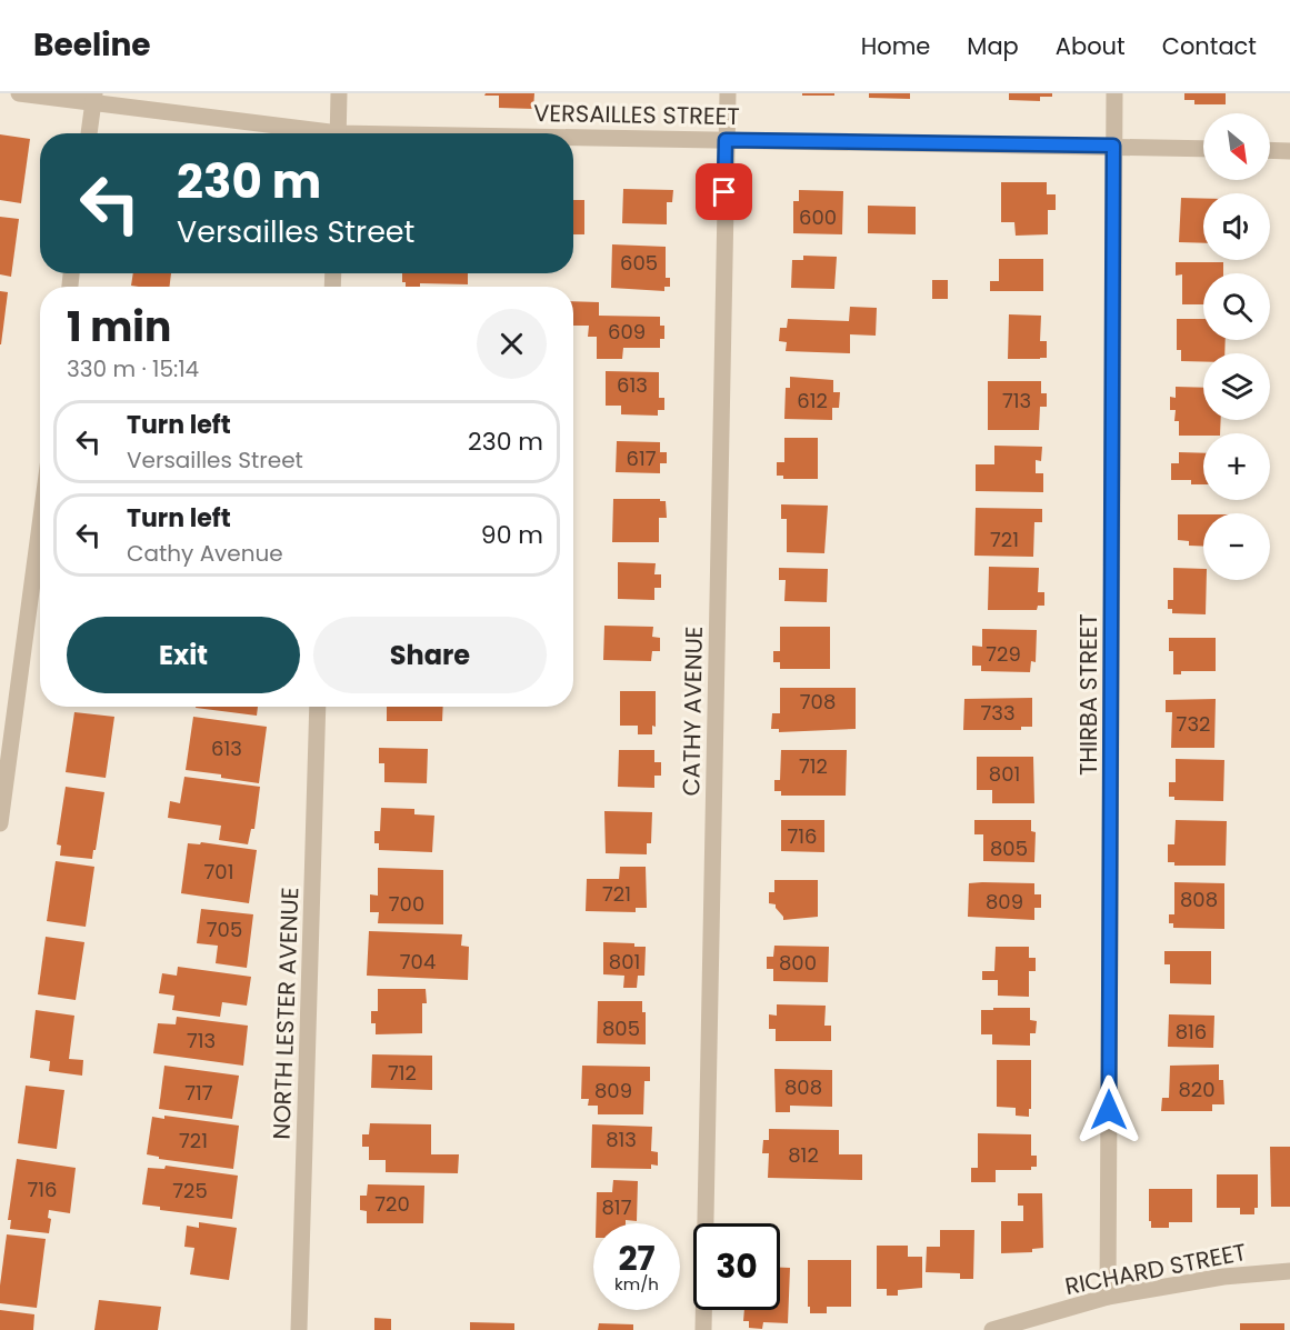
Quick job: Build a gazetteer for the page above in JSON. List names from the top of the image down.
{
  "streets": {
    "street": [
      "VERSAILLES STREET",
      "THIRBA STREET",
      "CATHY AVENUE",
      "NORTH LESTER AVENUE",
      "RICHARD STREET"
    ]
  },
  "crossings": [
    ["VERSAILLES STREET", "THIRBA STREET"],
    ["VERSAILLES STREET", "CATHY AVENUE"],
    ["THIRBA STREET", "RICHARD STREET"]
  ],
  "house_numbers": [
    "600",
    "605",
    "609",
    "613",
    "612",
    "713",
    "617",
    "721",
    "729",
    "708",
    "733",
    "732",
    "613",
    "712",
    "801",
    "716",
    "805",
    "701",
    "721",
    "808",
    "809",
    "700",
    "705",
    "704",
    "801",
    "800",
    "805",
    "816",
    "713",
    "712",
    "808",
    "820",
    "809",
    "717",
    "813",
    "721",
    "812",
    "716",
    "725",
    "720",
    "817"
  ],
  "north": "bottom right",
  "page": {
    "header": "Beeline",
    "nav": [
      "Home",
      "Map",
      "About",
      "Contact"
    ],
    "map_buttons": ["+", "−"],
    "turn": ["230 m", "Versailles Street"],
    "heading": ["1 min", "330 m · 15:14"],
    "list": [
      {
        "name": "Turn left",
        "note": "Versailles Street",
        "value": "230 m"
      },
      {
        "name": "Turn left",
        "note": "Cathy Avenue",
        "value": "90 m"
      }
    ],
    "buttons": ["Exit", "Share"],
    "speed": "27 km/h",
    "limit": "30"
  }
}
